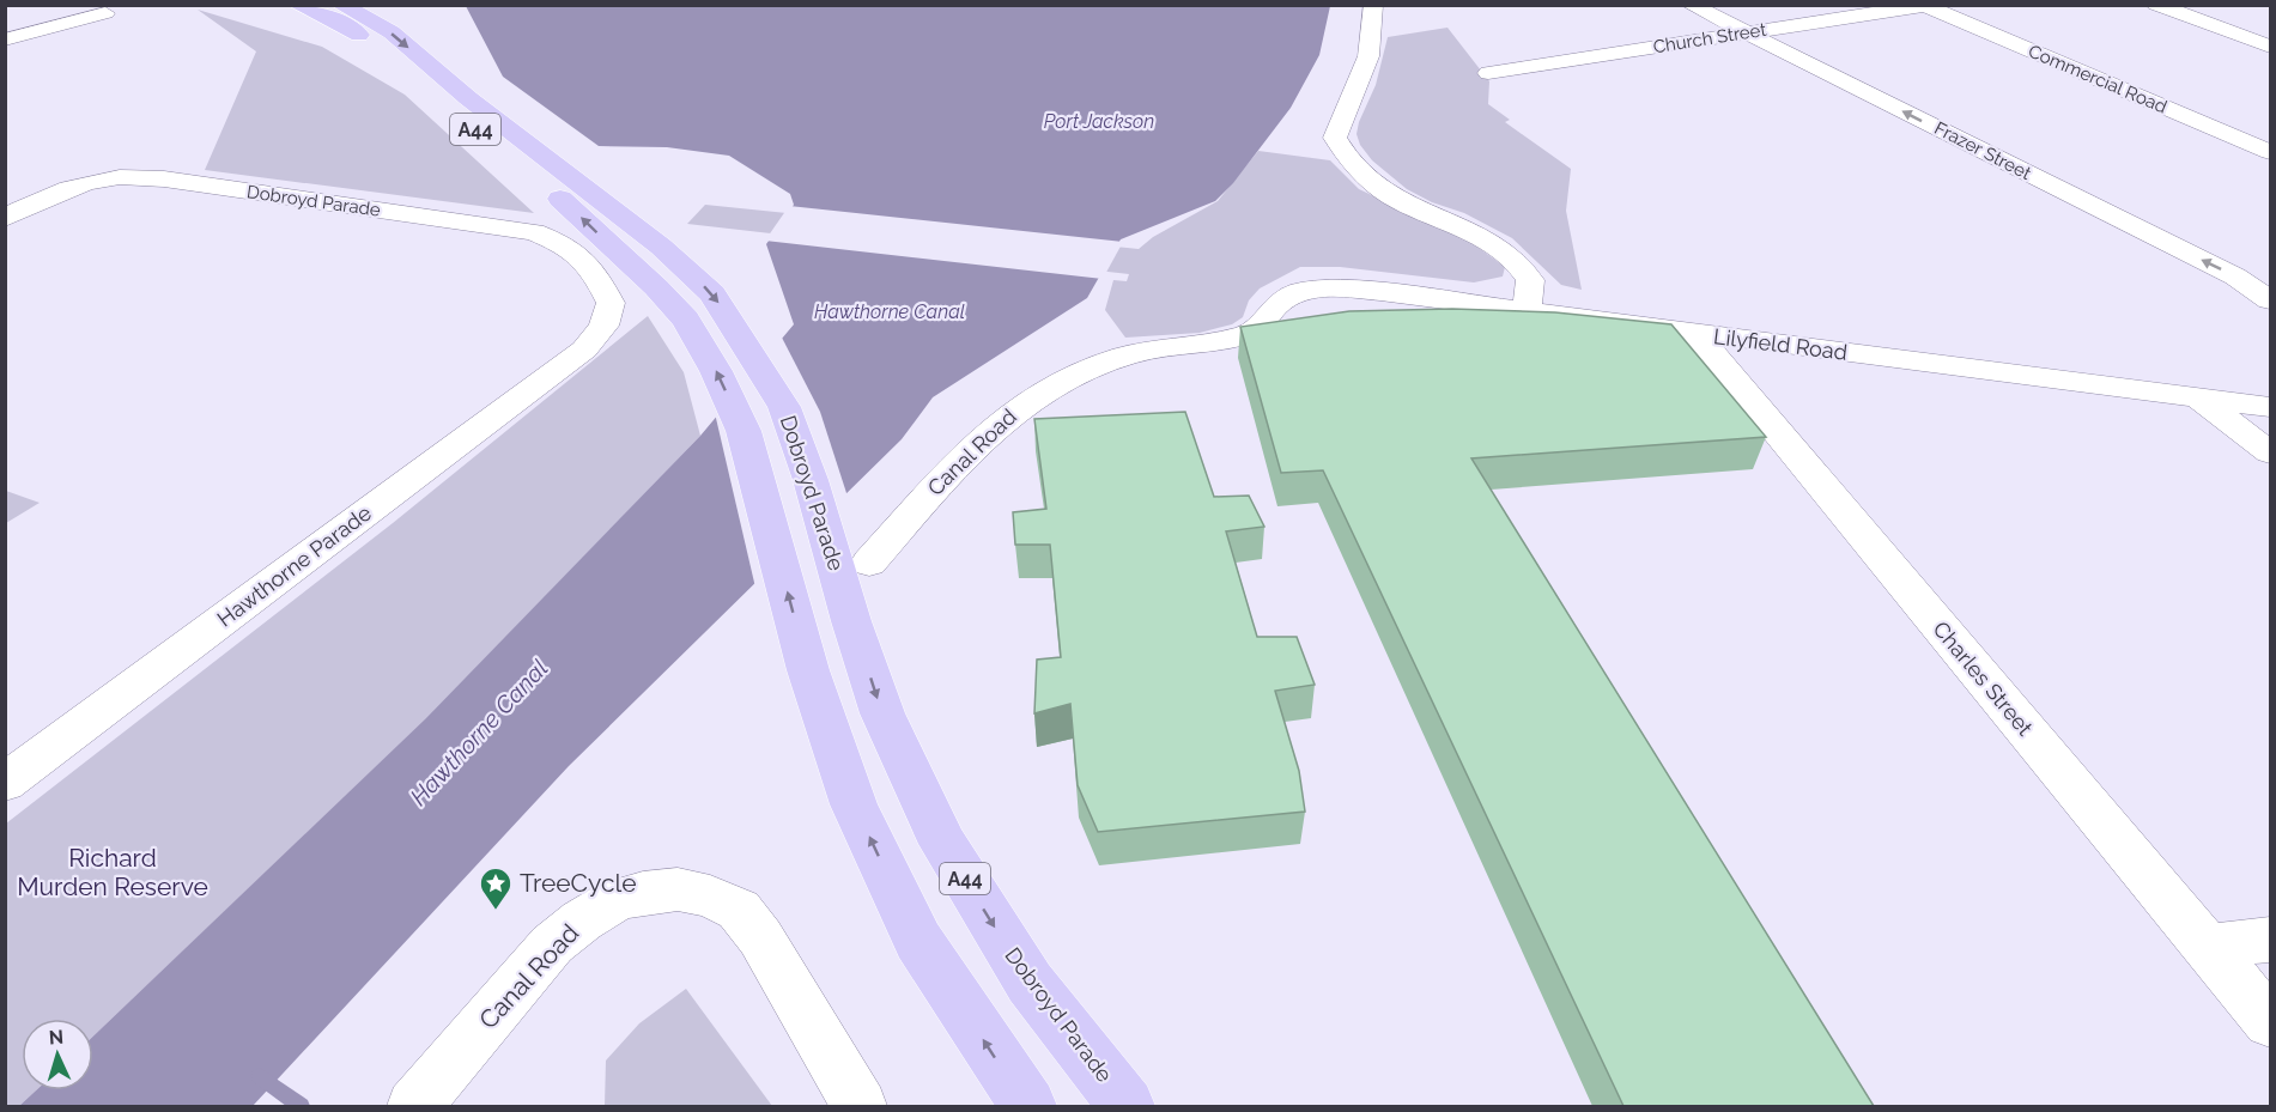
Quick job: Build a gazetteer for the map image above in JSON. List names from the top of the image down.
{
  "streets": {
    "highway": ["A44", "Dobroyd Parade"],
    "street": [
      "Church Street",
      "Commercial Road",
      "Frazer Street",
      "Lilyfield Road",
      "Canal Road",
      "Hawthorne Parade",
      "Charles Street"
    ]
  },
  "crossings": [
    ["Church Street", "Commercial Road"],
    ["Church Street", "Frazer Street"],
    ["Dobroyd Parade", "Hawthorne Parade"],
    ["Lilyfield Road", "Canal Road"],
    ["Lilyfield Road", "Charles Street"]
  ],
  "one_way": ["Frazer Street"],
  "water": ["Port Jackson", "Hawthorne Canal"],
  "parks": ["Richard Murden Reserve"],
  "places": {
    "place": ["TreeCycle"]
  },
  "north": "top"
}
